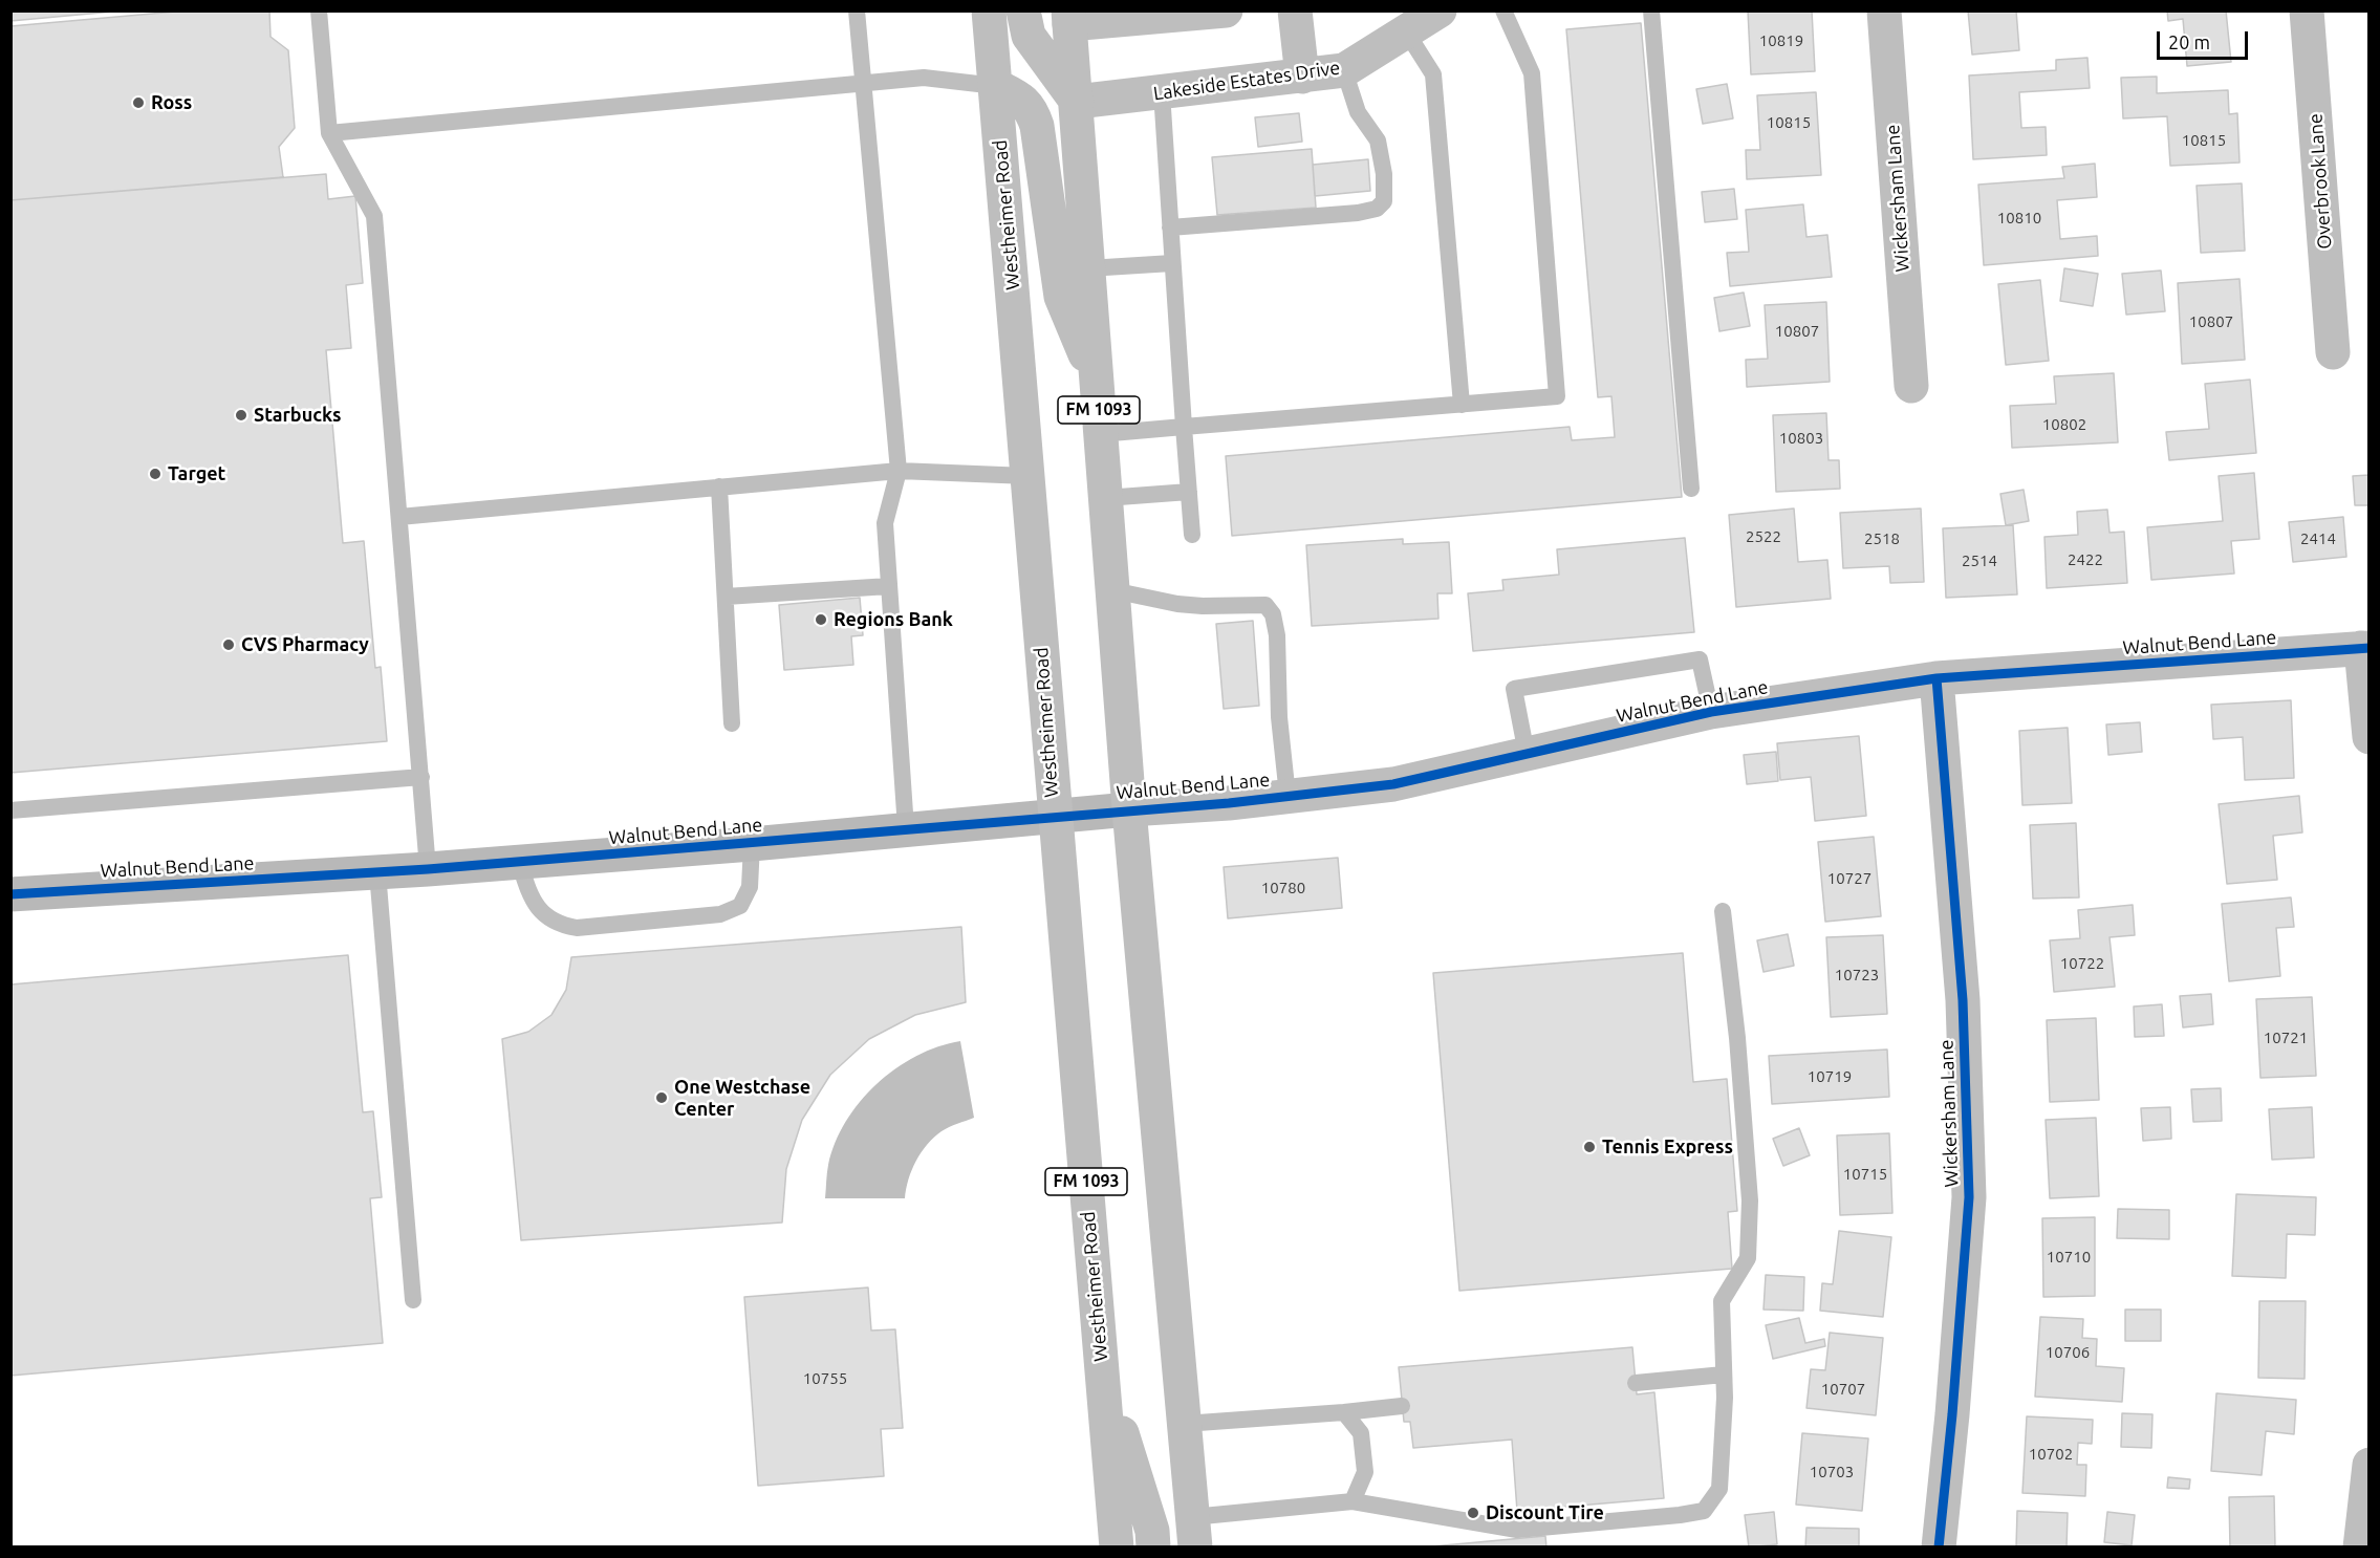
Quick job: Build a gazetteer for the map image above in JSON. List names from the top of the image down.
{
  "streets": {
    "main road": [
      "Lakeside Estates Drive",
      "Overbrook Lane",
      "Wickersham Lane",
      "Westheimer Road",
      "FM 1093",
      "Walnut Bend Lane"
    ]
  },
  "crossings": [
    ["Lakeside Estates Drive", "FM 1093"],
    ["Wickersham Lane", "Walnut Bend Lane"],
    ["Westheimer Road", "Walnut Bend Lane"],
    ["FM 1093", "Walnut Bend Lane"]
  ],
  "places": [
    "Ross",
    "Starbucks",
    "Target",
    "Regions Bank",
    "CVS Pharmacy",
    "One Westchase Center",
    "Tennis Express",
    "Discount Tire"
  ],
  "house_numbers": [
    "10819",
    "10815",
    "10815",
    "10810",
    "10807",
    "10807",
    "10802",
    "10803",
    "2522",
    "2518",
    "2414",
    "2422",
    "2514",
    "10727",
    "10780",
    "10722",
    "10723",
    "10721",
    "10719",
    "10715",
    "10710",
    "10706",
    "10755",
    "10707",
    "10702",
    "10703"
  ],
  "scale_bar": "20 m"
}
